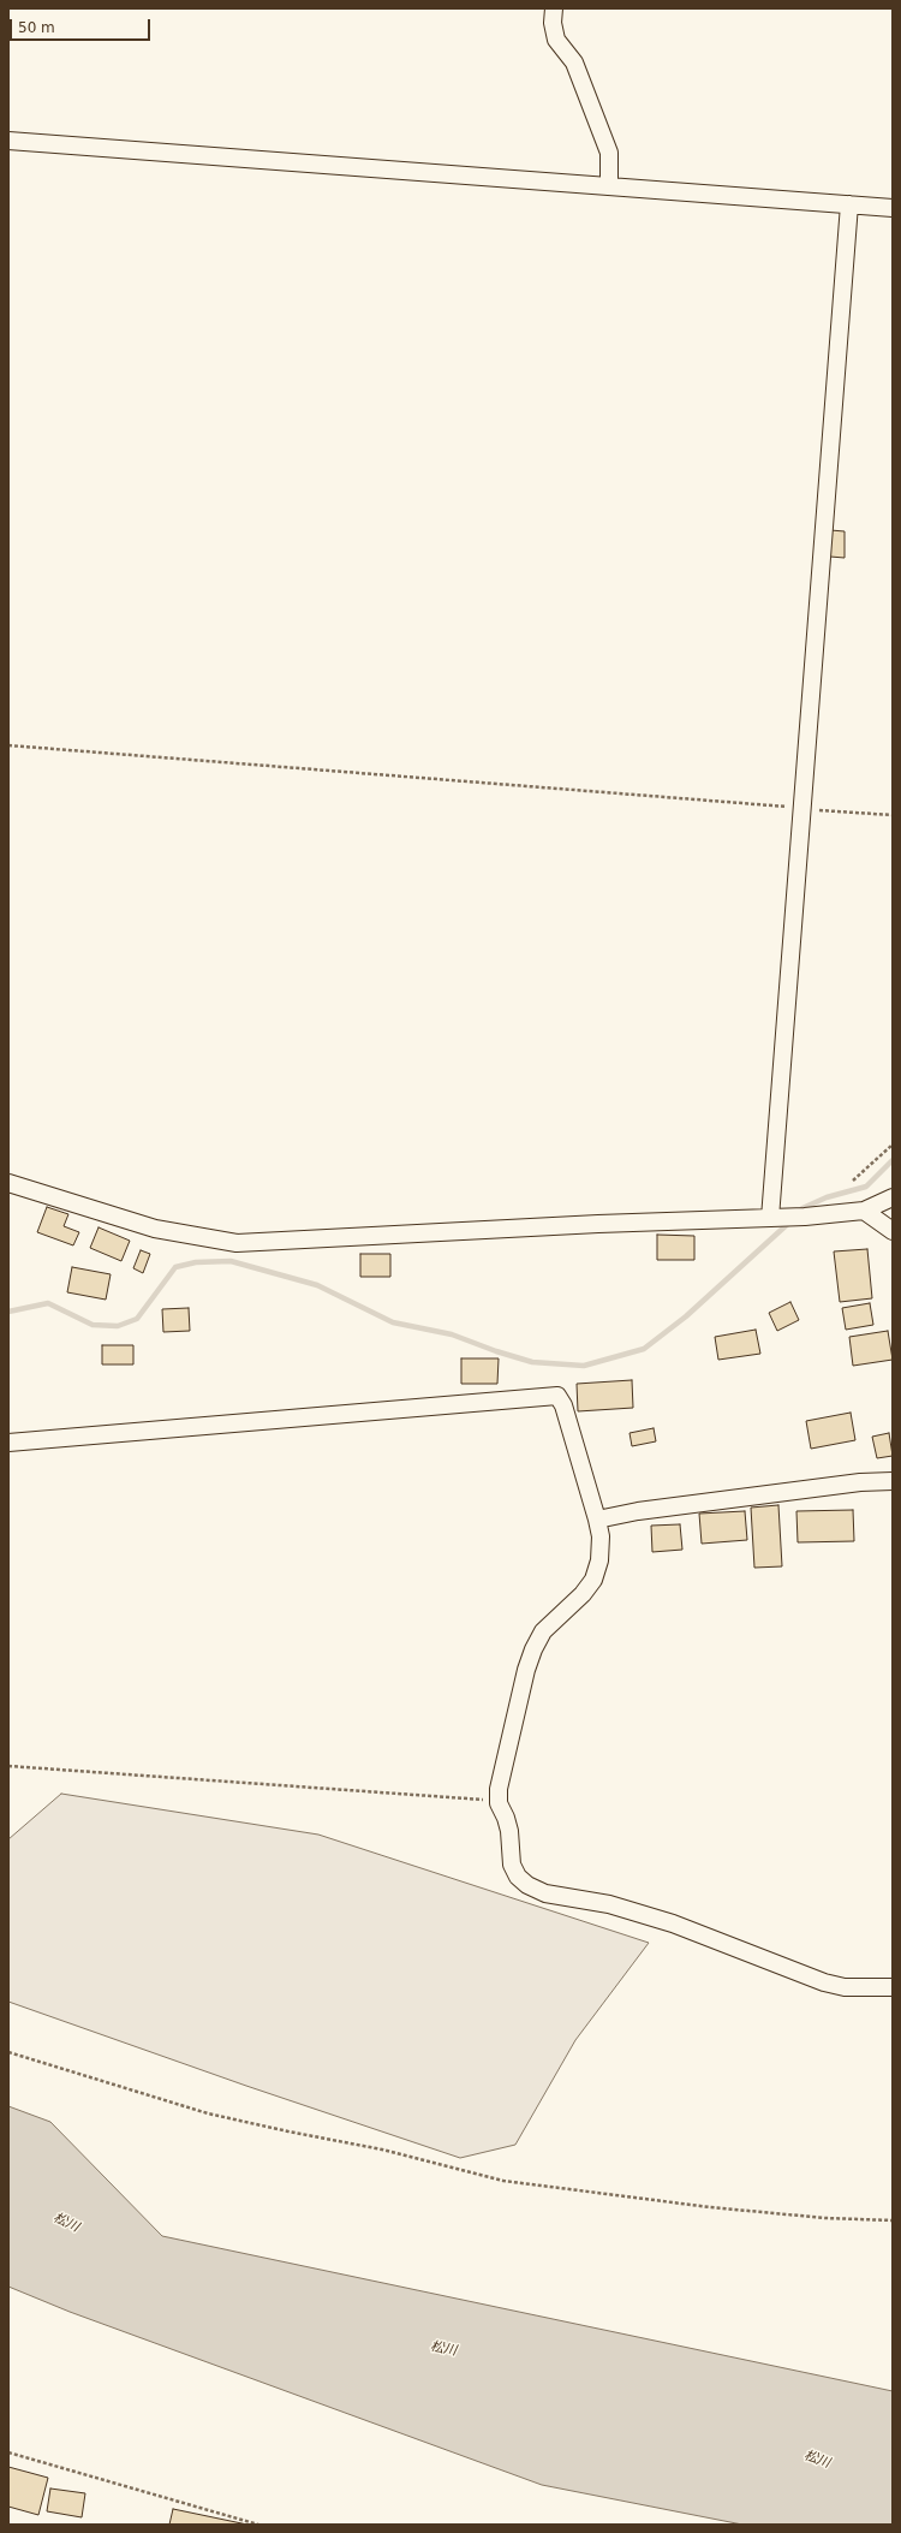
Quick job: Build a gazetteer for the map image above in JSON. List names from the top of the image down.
{
  "water": ["松川"],
  "scale_bar": "50 m"
}
